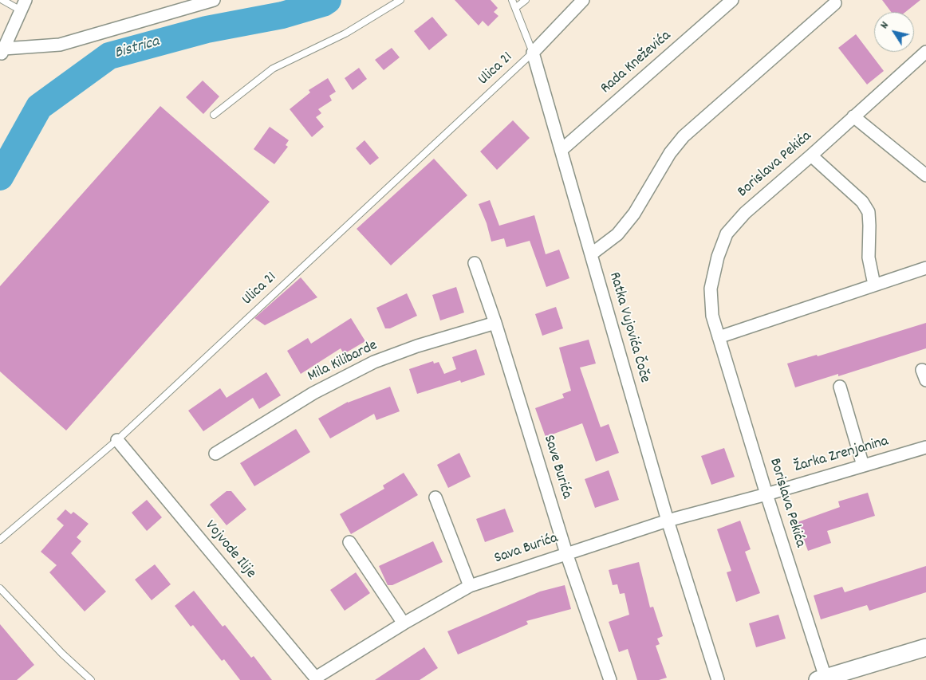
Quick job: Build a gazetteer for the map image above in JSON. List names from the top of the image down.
{
  "streets": {
    "street": [
      "Rada Kneževića",
      "Borislava Pekića",
      "Ratka Vujovića Čoče",
      "Mila Kilibarde",
      "Žarka Zrenjanina",
      "Save Burića",
      "Sava Burića",
      "Vojvode Ilije"
    ],
    "lane": ["Ulica 21"]
  },
  "crossings": [
    ["Rada Kneževića", "Ratka Vujovića Čoče"],
    ["Ulica 21", "Ratka Vujovića Čoče"],
    ["Ulica 21", "Vojvode Ilije"],
    ["Borislava Pekića", "Žarka Zrenjanina"],
    ["Borislava Pekića", "Sava Burića"],
    ["Ratka Vujovića Čoče", "Sava Burića"],
    ["Mila Kilibarde", "Save Burića"],
    ["Žarka Zrenjanina", "Sava Burića"],
    ["Save Burića", "Sava Burića"],
    ["Sava Burića", "Vojvode Ilije"]
  ],
  "water": ["Bistrica"],
  "north": "top left"
}
